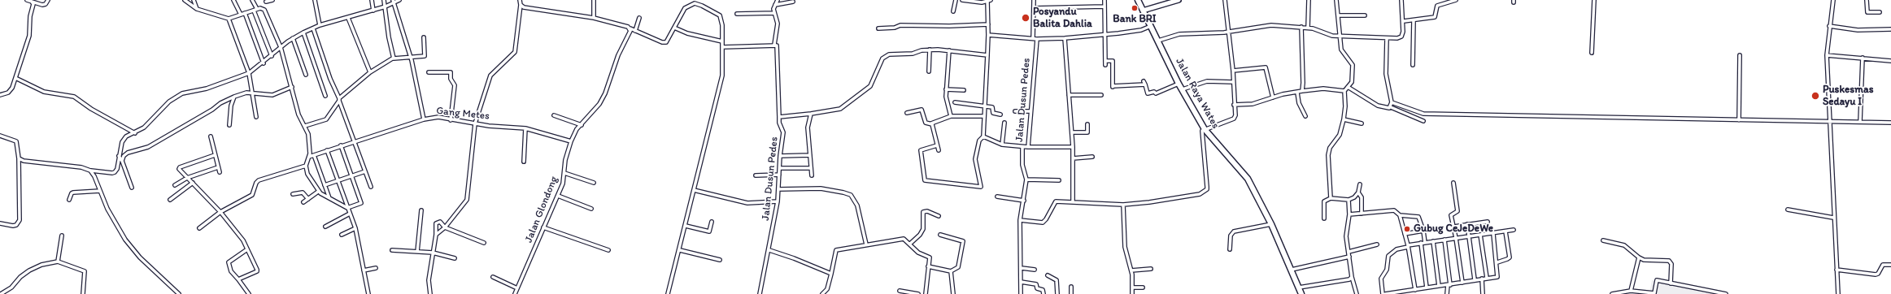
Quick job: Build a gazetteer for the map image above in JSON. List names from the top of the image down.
{
  "streets": {
    "highway": ["Jalan Raya Wates"],
    "street": ["Jalan Dusun Pedes", "Gang Metes", "Jalan Glondong"]
  },
  "crossings": [
    ["Gang Metes", "Jalan Glondong"]
  ],
  "places": [
    "Bank BRI",
    "Posyandu Balita Dahlia",
    "Puskesmas Sedayu I",
    "Gubug CeJeDeWe"
  ]
}
